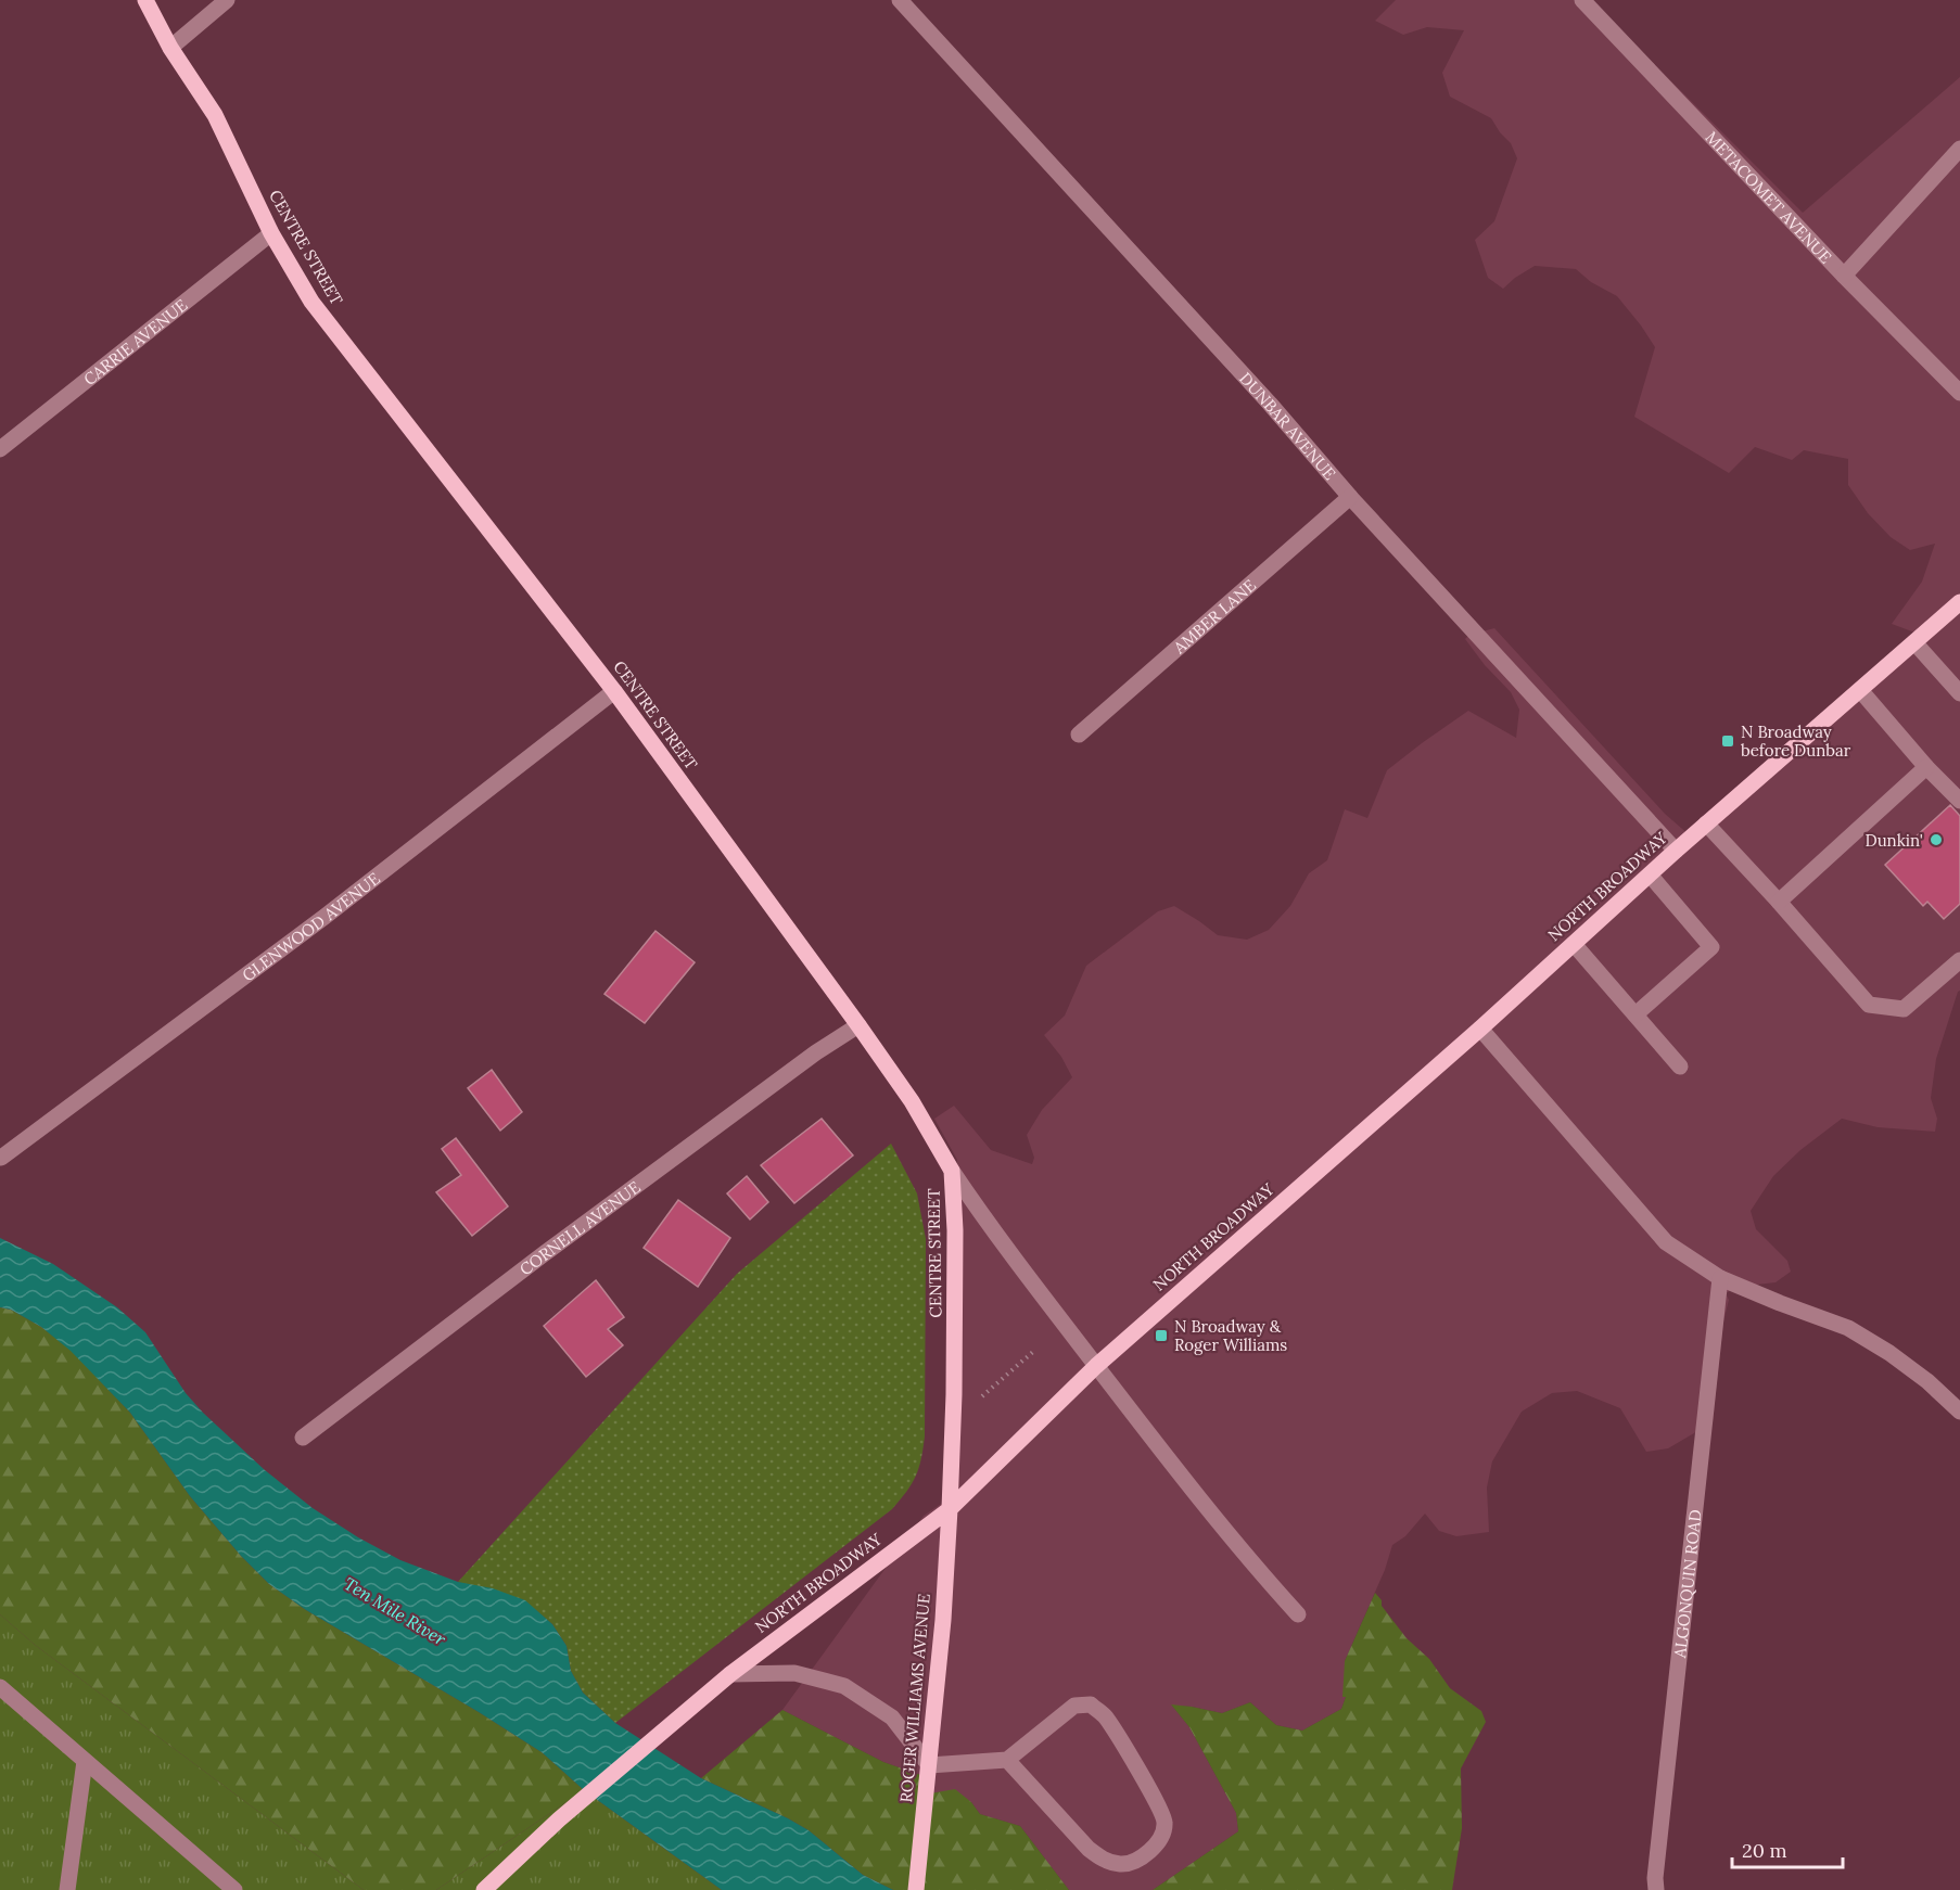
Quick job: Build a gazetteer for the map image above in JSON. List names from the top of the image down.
{
  "streets": {
    "main road": ["CENTRE STREET", "NORTH BROADWAY", "ROGER WILLIAMS AVENUE"],
    "street": [
      "METACOMET AVENUE",
      "CARRIE AVENUE",
      "DUNBAR AVENUE",
      "AMBER LANE",
      "GLENWOOD AVENUE",
      "CORNELL AVENUE",
      "ALGONQUIN ROAD"
    ]
  },
  "crossings": [
    ["CENTRE STREET", "CARRIE AVENUE"],
    ["CENTRE STREET", "NORTH BROADWAY"],
    ["CENTRE STREET", "GLENWOOD AVENUE"],
    ["CENTRE STREET", "CORNELL AVENUE"],
    ["CENTRE STREET", "ROGER WILLIAMS AVENUE"],
    ["DUNBAR AVENUE", "AMBER LANE"],
    ["DUNBAR AVENUE", "NORTH BROADWAY"],
    ["NORTH BROADWAY", "ROGER WILLIAMS AVENUE"]
  ],
  "water": ["Ten Mile River"],
  "places": {
    "transit": ["N Broadway before Dunbar", "N Broadway & Roger Williams"],
    "other": ["Dunkin'"]
  },
  "scale_bar": "20 m"
}
